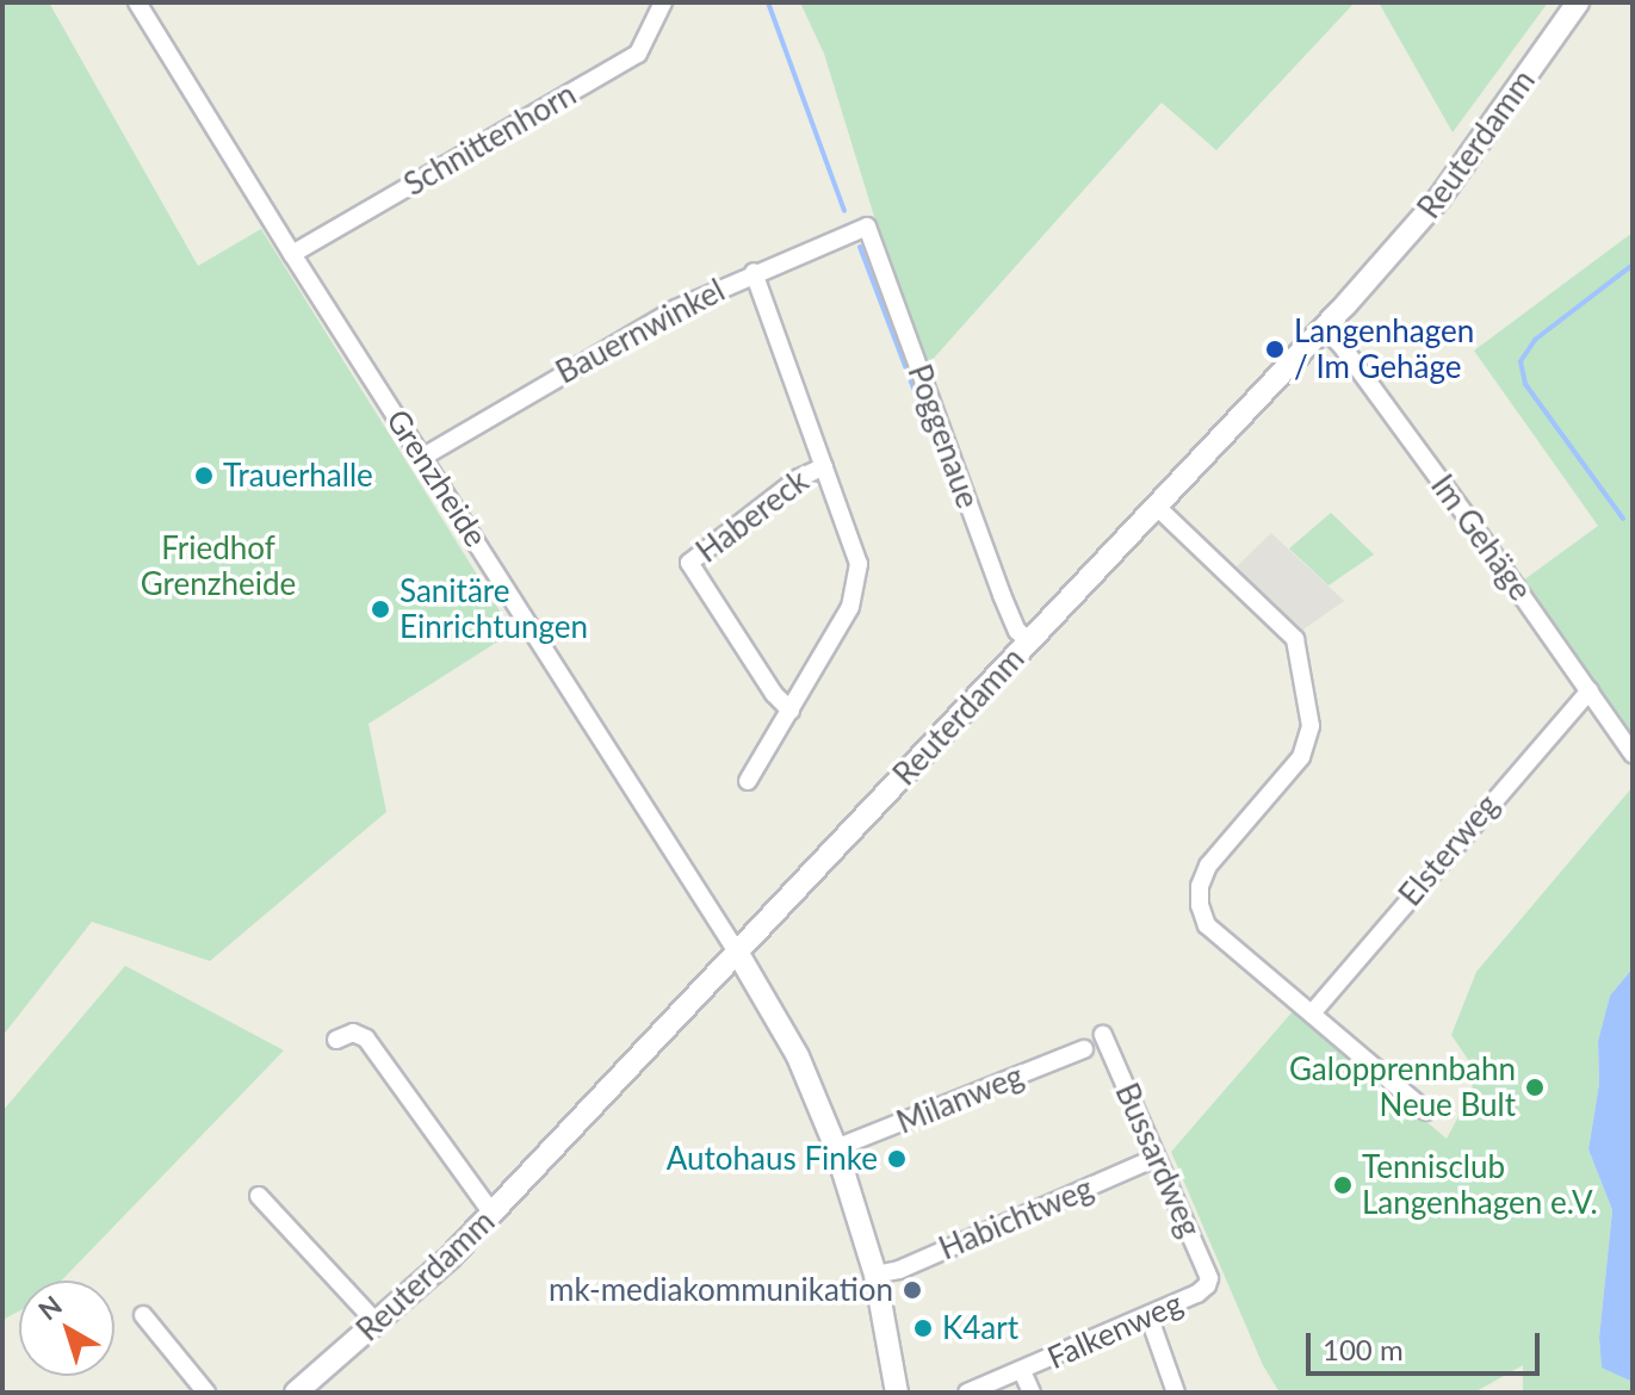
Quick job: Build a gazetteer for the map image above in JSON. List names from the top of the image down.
{
  "streets": {
    "street": [
      "Schnittenhorn",
      "Reuterdamm",
      "Bauernwinkel",
      "Poggenaue",
      "Grenzheide",
      "Habereck",
      "Im Gehäge",
      "Elsterweg",
      "Milanweg",
      "Bussardweg",
      "Habichtweg",
      "Falkenweg"
    ]
  },
  "crossings": [
    ["Schnittenhorn", "Grenzheide"],
    ["Reuterdamm", "Poggenaue"],
    ["Reuterdamm", "Grenzheide"],
    ["Reuterdamm", "Im Gehäge"],
    ["Bauernwinkel", "Poggenaue"],
    ["Bauernwinkel", "Grenzheide"],
    ["Bauernwinkel", "Habereck"],
    ["Im Gehäge", "Elsterweg"],
    ["Bussardweg", "Habichtweg"],
    ["Bussardweg", "Falkenweg"]
  ],
  "parks": ["Friedhof Grenzheide"],
  "places": [
    "Langenhagen / Im Gehäge",
    "Trauerhalle",
    "Sanitäre Einrichtungen",
    "Galopprennbahn Neue Bult",
    "Autohaus Finke",
    "Tennisclub Langenhagen e.V.",
    "mk-mediakommunikation",
    "K4art"
  ],
  "scale_bar": "100 m",
  "north": "top left"
}
